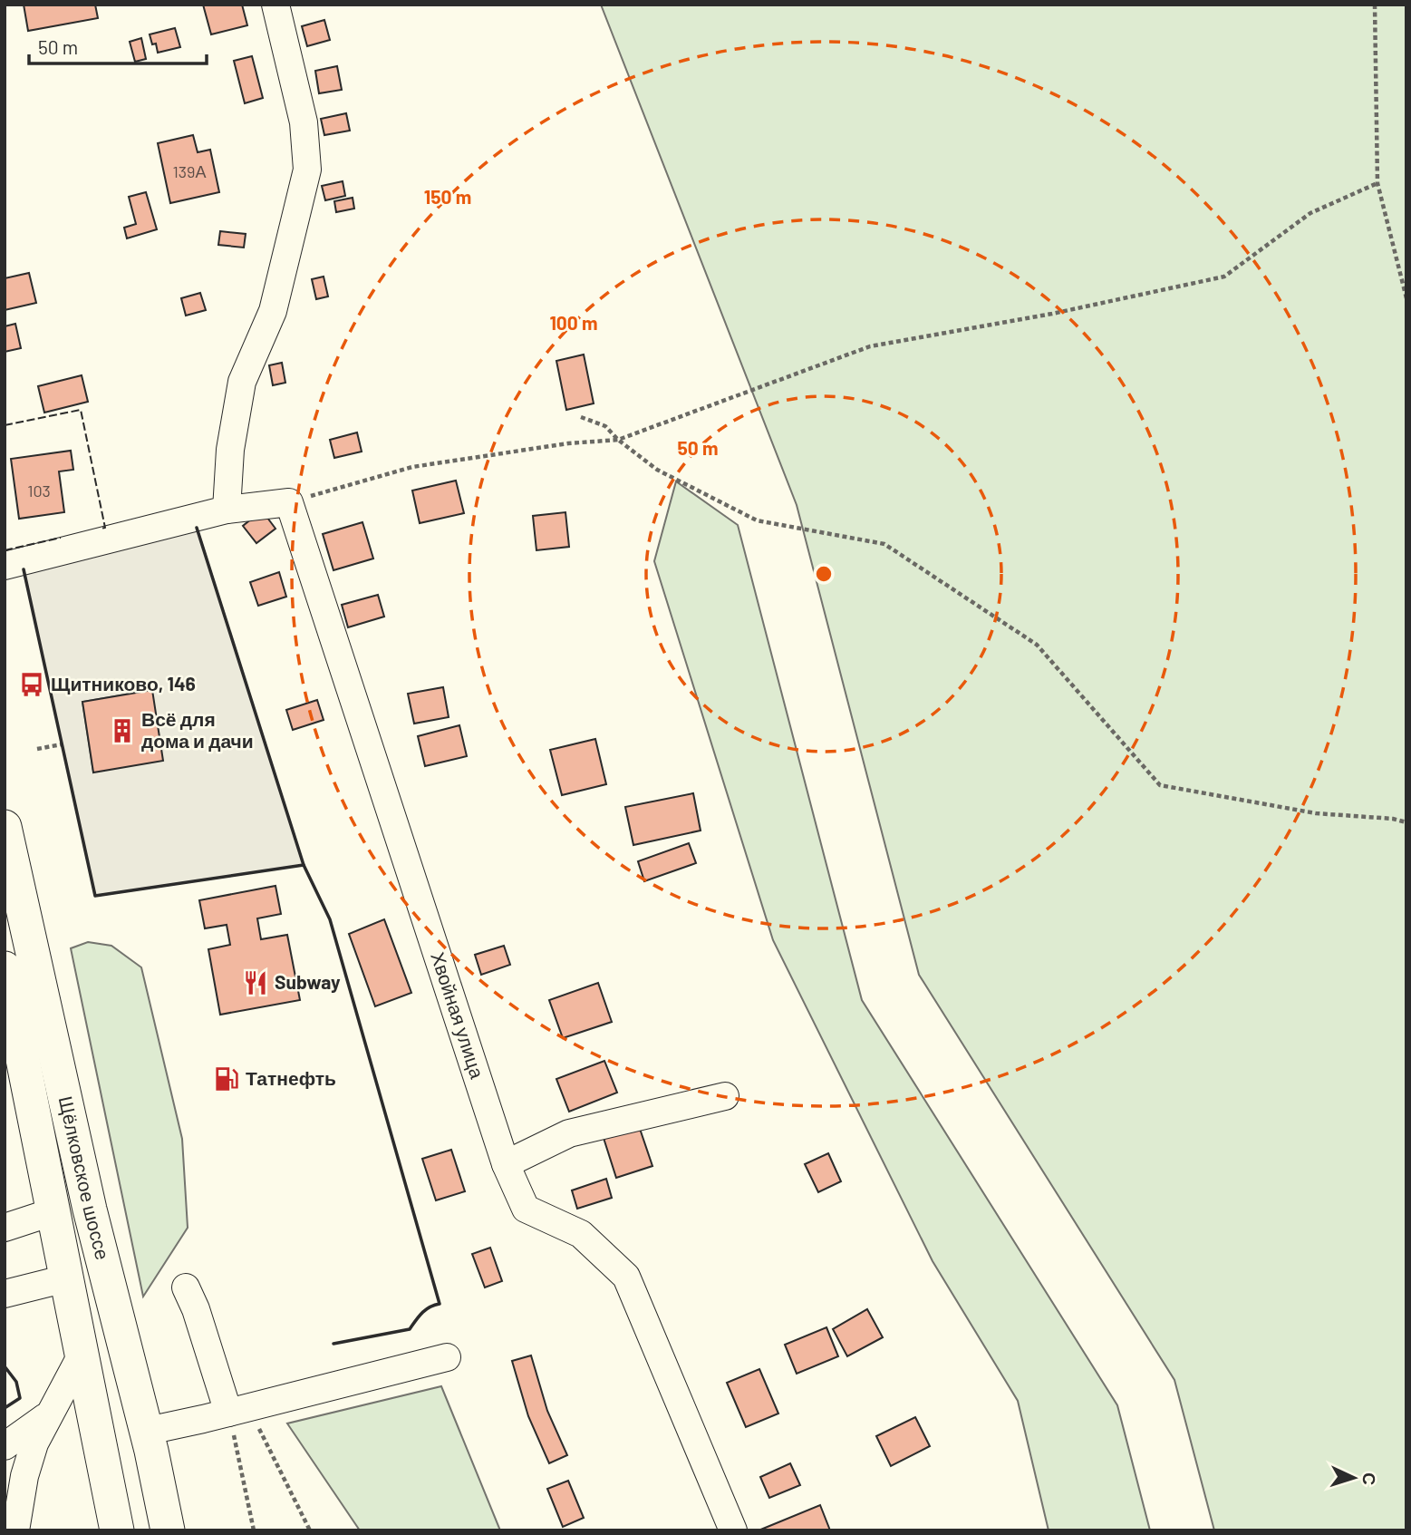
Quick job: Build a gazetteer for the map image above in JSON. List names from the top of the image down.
{
  "streets": {
    "main road": ["Щёлковское шоссе"],
    "street": ["Хвойная улица"]
  },
  "places": {
    "bus stop": ["Щитниково, 146"],
    "building": ["Всё для дома и дачи"],
    "restaurant": ["Subway"],
    "fuel station": ["Татнефть"]
  },
  "house_numbers": ["139А", "103"],
  "scale_bar": "50 m",
  "north": "right",
  "rings": ["150 m", "100 m", "50 m"]
}
